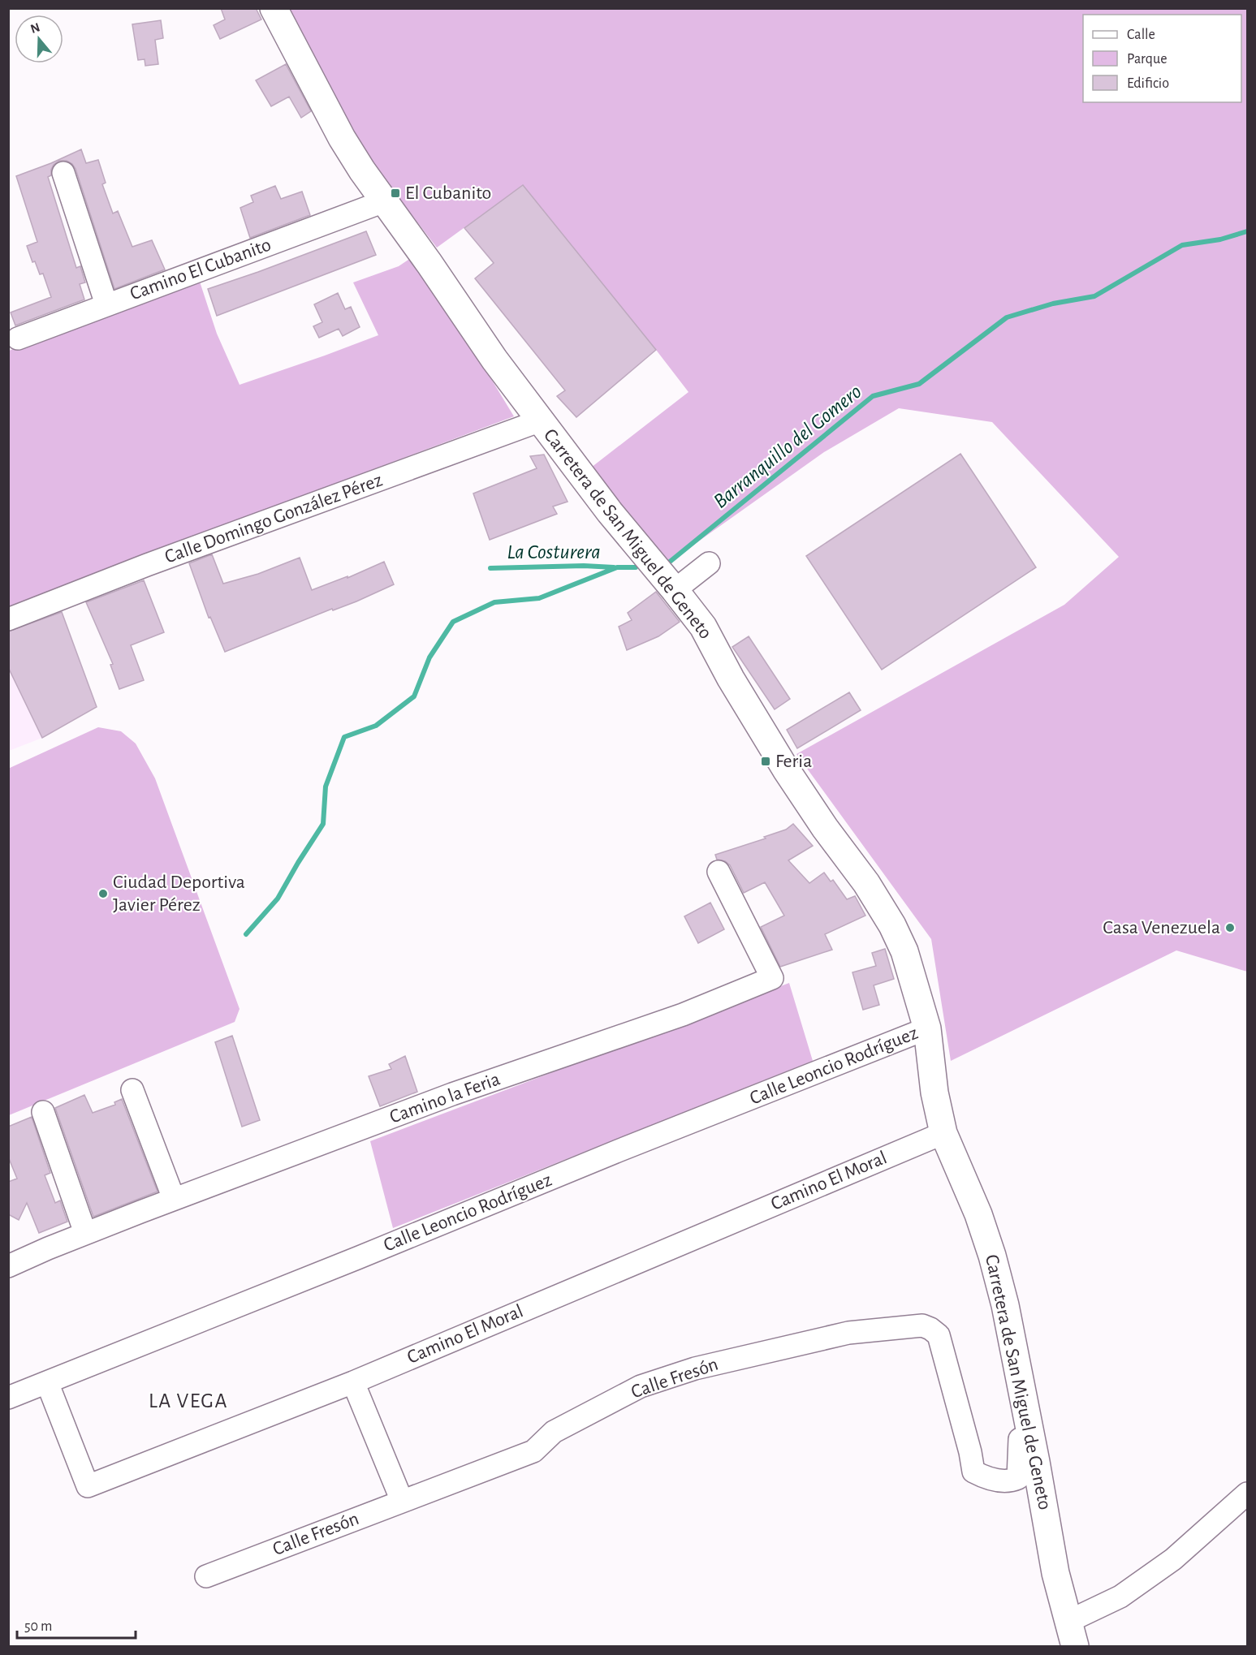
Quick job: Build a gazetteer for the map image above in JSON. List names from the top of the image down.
{
  "streets": {
    "main road": ["Carretera de San Miguel de Geneto"],
    "street": [
      "Camino El Cubanito",
      "Calle Domingo González Pérez",
      "Calle Leoncio Rodríguez",
      "Camino la Feria",
      "Camino El Moral",
      "Calle Fresón"
    ]
  },
  "crossings": [
    ["Camino El Cubanito", "Carretera de San Miguel de Geneto"],
    ["Calle Domingo González Pérez", "Carretera de San Miguel de Geneto"],
    ["Carretera de San Miguel de Geneto", "Calle Leoncio Rodríguez"],
    ["Carretera de San Miguel de Geneto", "Camino El Moral"],
    ["Carretera de San Miguel de Geneto", "Calle Fresón"],
    ["Calle Leoncio Rodríguez", "Camino El Moral"]
  ],
  "districts": ["LA VEGA"],
  "water": ["Barranquillo del Gomero", "La Costurera"],
  "places": {
    "transit": ["El Cubanito", "Feria"],
    "other": ["Ciudad Deportiva Javier Pérez", "Casa Venezuela"]
  },
  "legend": ["Calle", "Parque", "Edificio"],
  "scale_bar": "50 m",
  "north": "top"
}
